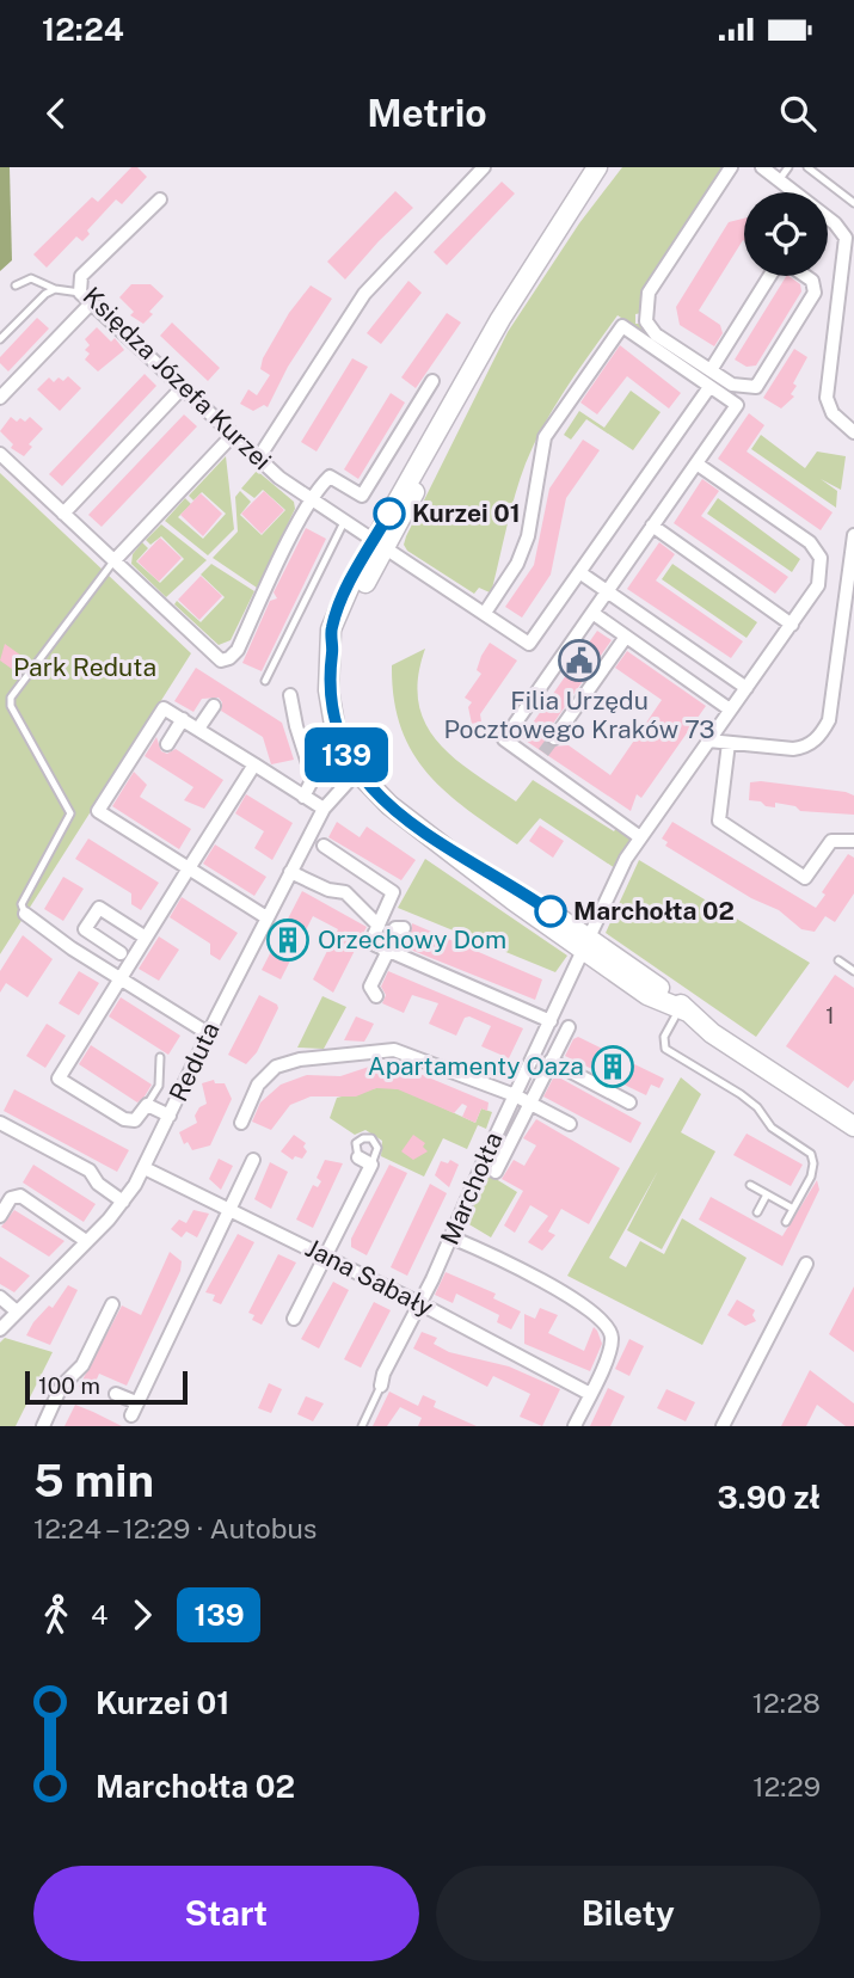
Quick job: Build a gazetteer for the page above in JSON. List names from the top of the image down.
{
  "streets": {
    "street": [
      "Księdza Józefa Kurzei",
      "Reduta",
      "Marchołta",
      "Jana Sabały"
    ]
  },
  "crossings": [
    ["Reduta", "Jana Sabały"],
    ["Marchołta", "Jana Sabały"]
  ],
  "parks": ["Park Reduta"],
  "places": {
    "other": ["Kurzei 01", "Marchołta 02"],
    "public building": ["Filia Urzędu Pocztowego Kraków 73"],
    "building": ["Orzechowy Dom", "Apartamenty Oaza"]
  },
  "lines": ["bus line 139"],
  "house_numbers": ["1"],
  "scale_bar": "100 m",
  "page": {
    "status": "12:24",
    "header": "Metrio",
    "on_map": "139",
    "scale": "100 m",
    "heading": ["5 min", "12:24 – 12:29 · Autobus", "3.90 zł"],
    "legs": ["4", "139"],
    "list": [
      {
        "name": "Kurzei 01",
        "value": "12:28"
      },
      {
        "name": "Marchołta 02",
        "value": "12:29"
      }
    ],
    "buttons": ["Start", "Bilety"]
  }
}
